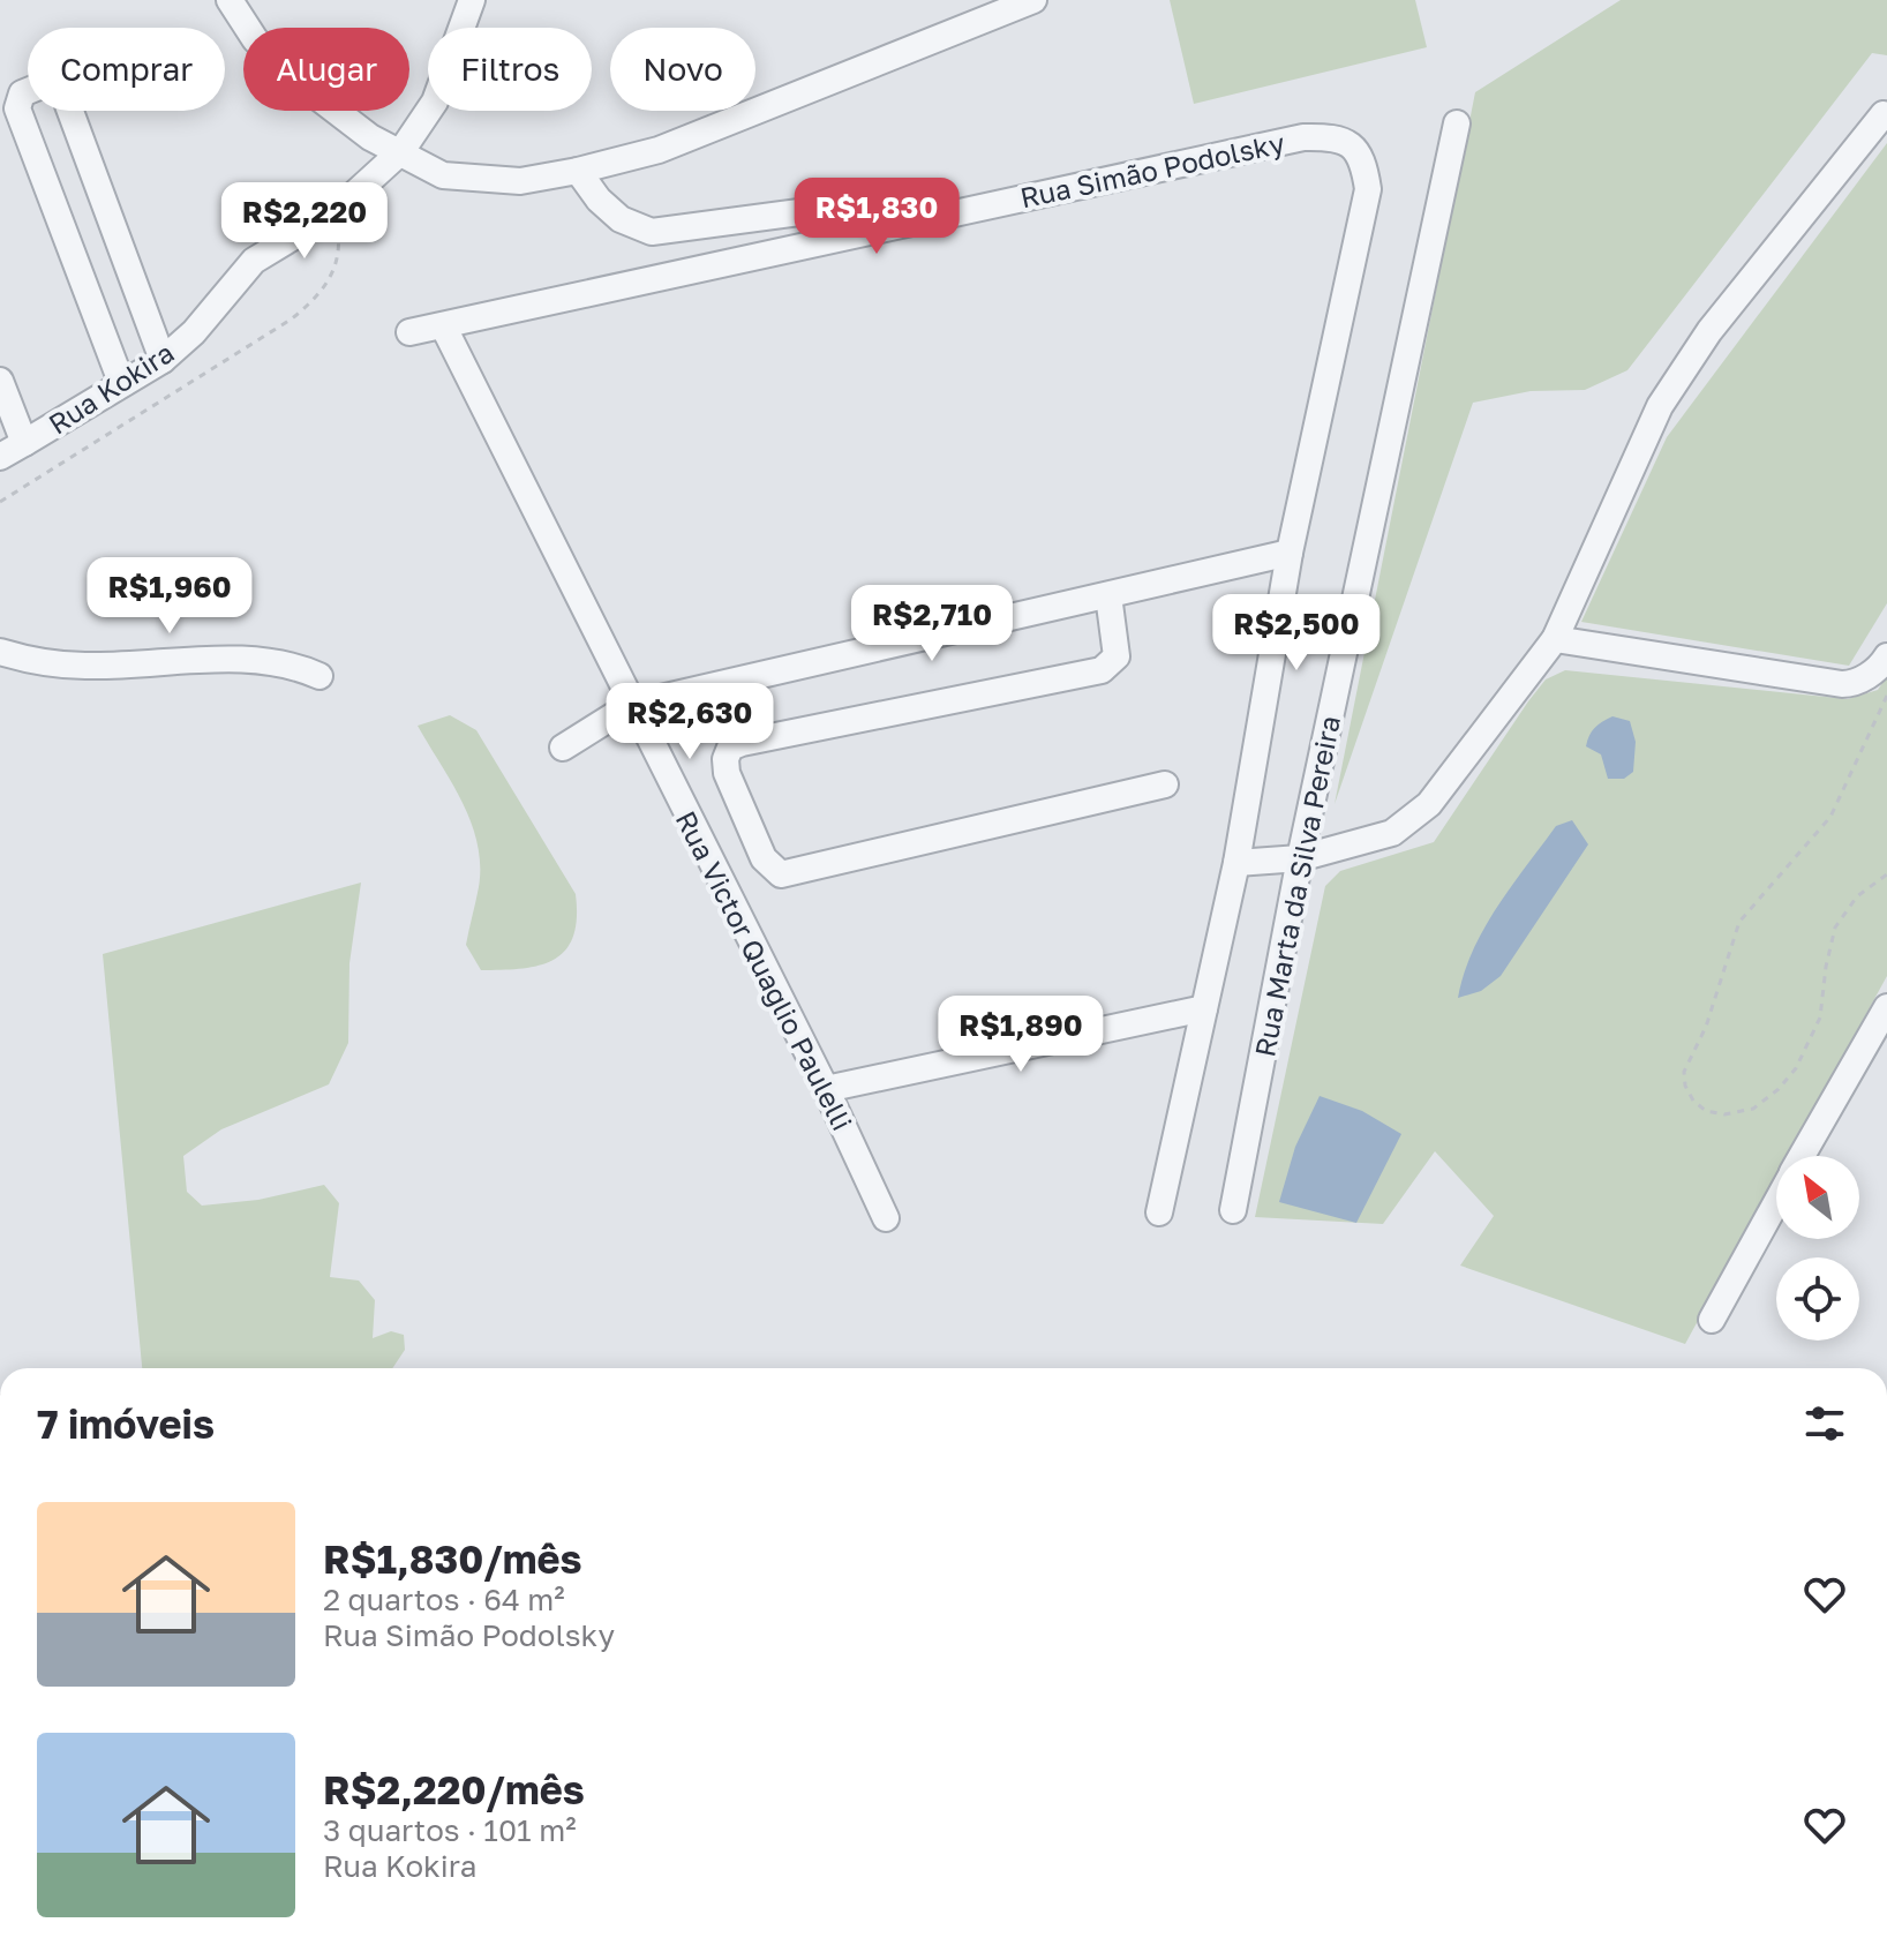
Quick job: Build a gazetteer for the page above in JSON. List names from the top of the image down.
{
  "streets": {
    "street": [
      "Rua Simão Podolsky",
      "Rua Kokira",
      "Rua Marta da Silva Pereira",
      "Rua Victor Quaglio Paulelli"
    ]
  },
  "crossings": [
    ["Rua Simão Podolsky", "Rua Victor Quaglio Paulelli"]
  ],
  "north": "top left",
  "page": {
    "chip": [
      "Comprar",
      "Alugar",
      "Filtros",
      "Novo"
    ],
    "price": [
      "R$1,830",
      "R$2,220",
      "R$1,960",
      "R$2,710",
      "R$2,500",
      "R$2,630",
      "R$1,890"
    ],
    "heading": "7 imóveis",
    "list": [
      {
        "name": "R$1,830/mês",
        "note": "2 quartos · 64 m² · Rua Simão Podolsky"
      },
      {
        "name": "R$2,220/mês",
        "note": "3 quartos · 101 m² · Rua Kokira"
      }
    ]
  }
}
